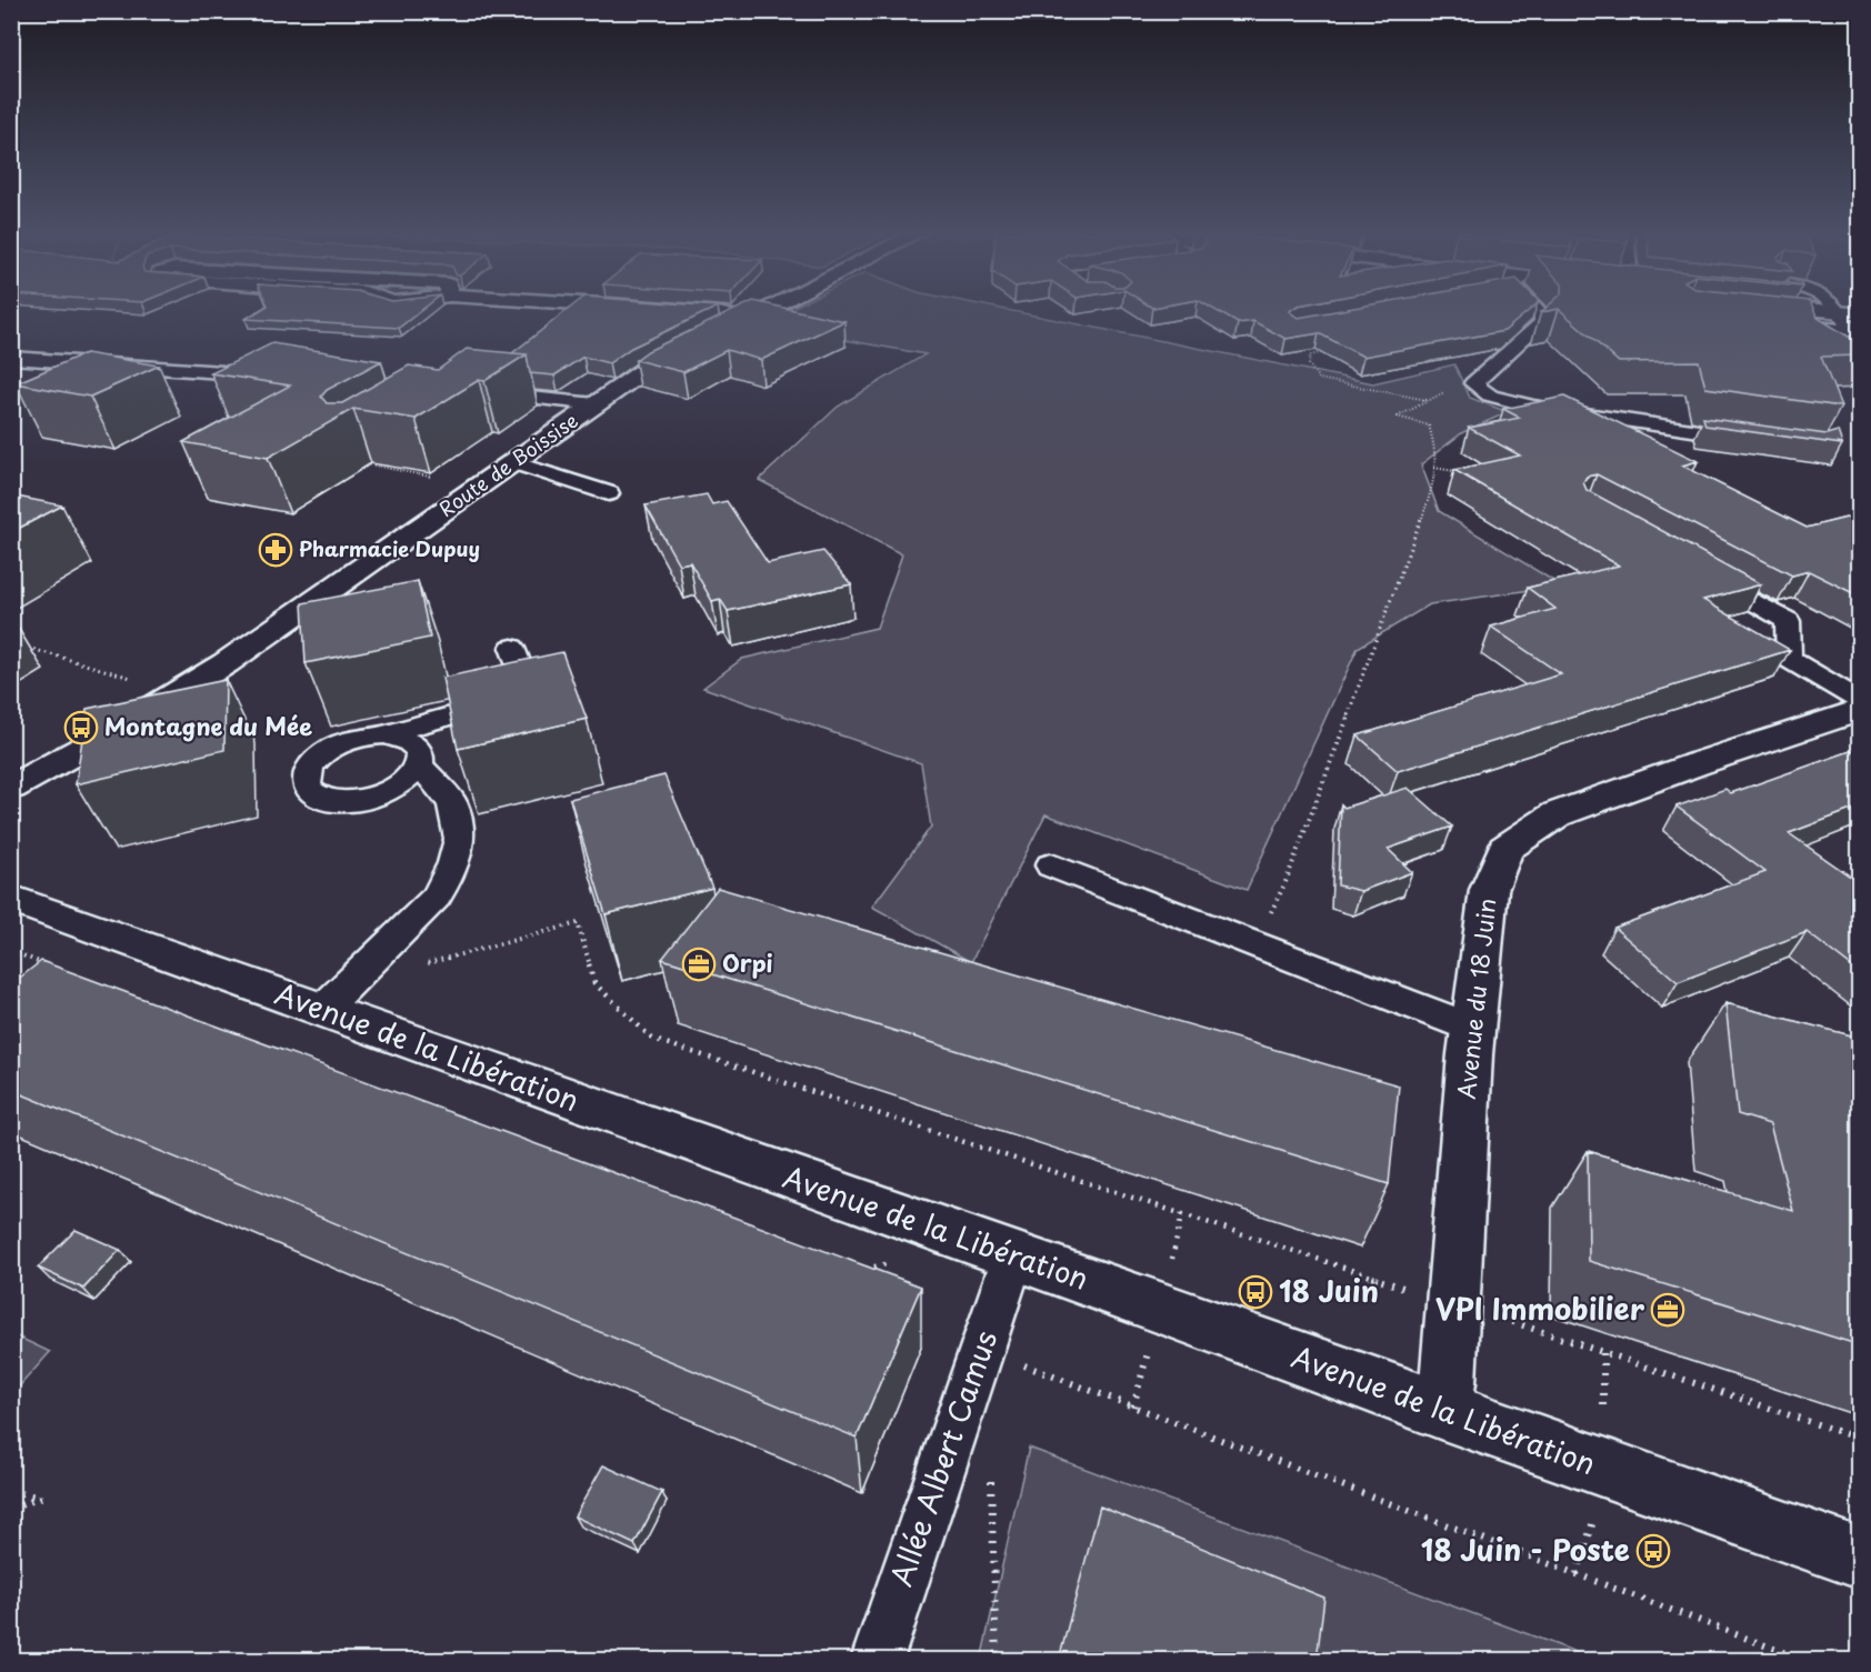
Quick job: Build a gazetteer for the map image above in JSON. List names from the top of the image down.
{
  "streets": {
    "street": ["Route de Boissise", "Avenue du 18 Juin", "Avenue de la Libération"],
    "lane": ["Allée Albert Camus"]
  },
  "crossings": [
    ["Avenue du 18 Juin", "Avenue de la Libération"],
    ["Avenue de la Libération", "Allée Albert Camus"]
  ],
  "places": {
    "pharmacy": ["Pharmacie Dupuy"],
    "bus stop": ["Montagne du Mée", "18 Juin", "18 Juin - Poste"],
    "office": ["Orpi", "VPI Immobilier"]
  }
}
